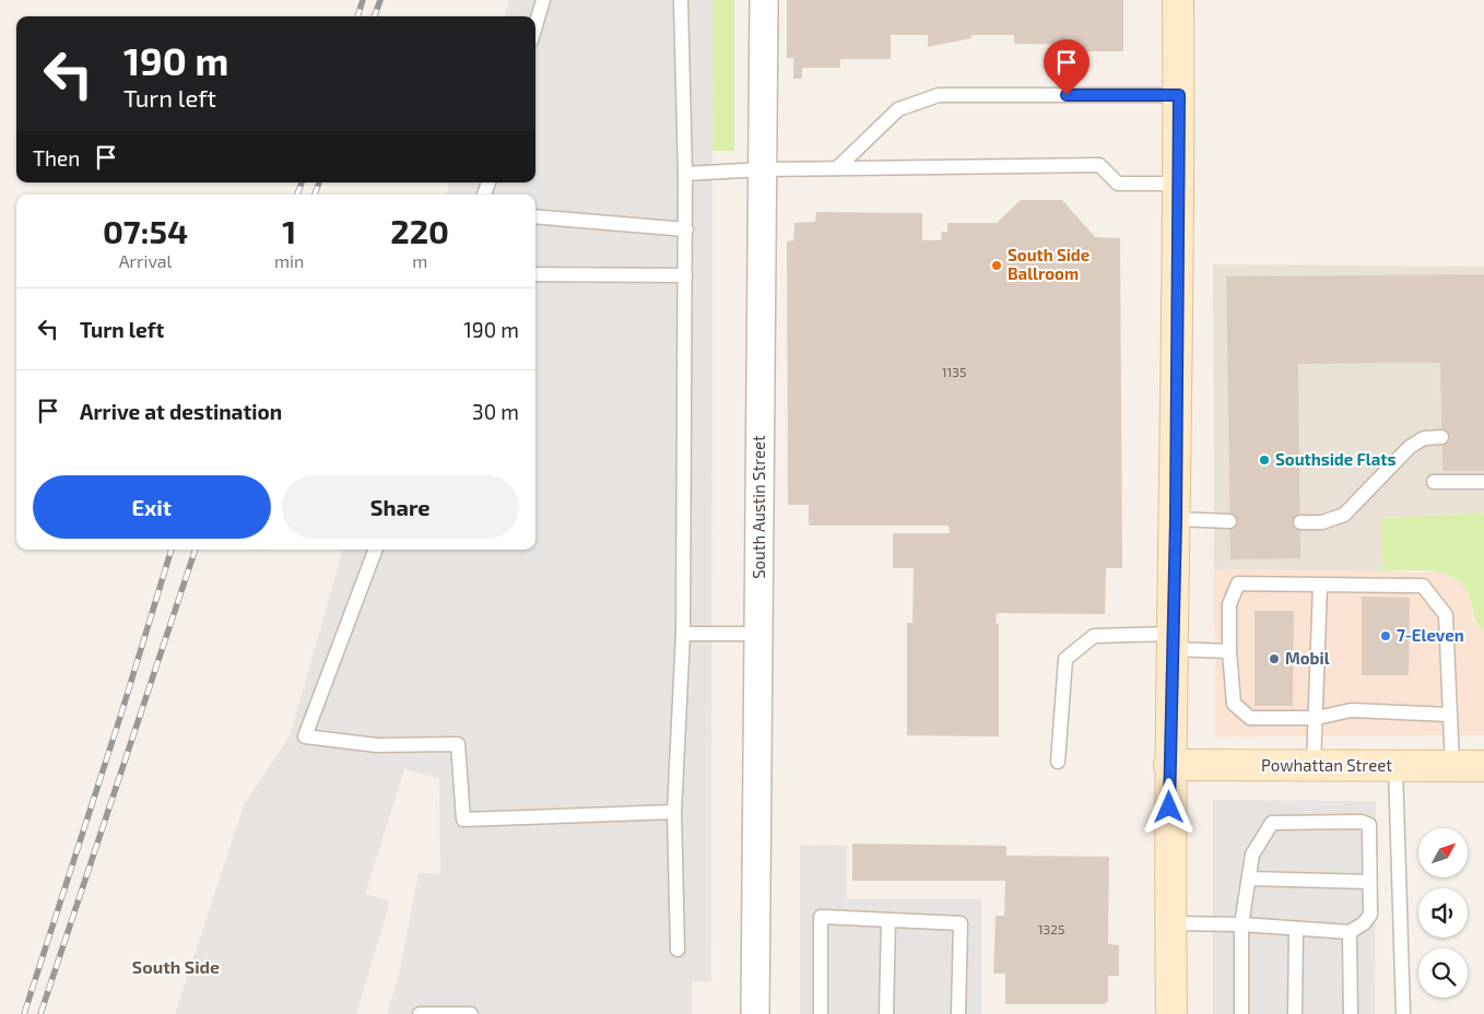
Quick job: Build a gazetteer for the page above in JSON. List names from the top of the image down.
{
  "streets": {
    "main road": ["Powhattan Street"],
    "street": ["South Austin Street"]
  },
  "districts": ["South Side"],
  "places": [
    "South Side Ballroom",
    "Southside Flats",
    "7-Eleven",
    "Mobil"
  ],
  "house_numbers": ["1135", "1325"],
  "north": "top right",
  "page": {
    "turn": ["190 m", "Turn left"],
    "then": "Then",
    "eta": [
      "07:54",
      "Arrival",
      "1",
      "min",
      "220",
      "m"
    ],
    "list": [
      {
        "name": "Turn left",
        "value": "190 m"
      },
      {
        "name": "Arrive at destination",
        "value": "30 m"
      }
    ],
    "buttons": ["Exit", "Share"]
  }
}
